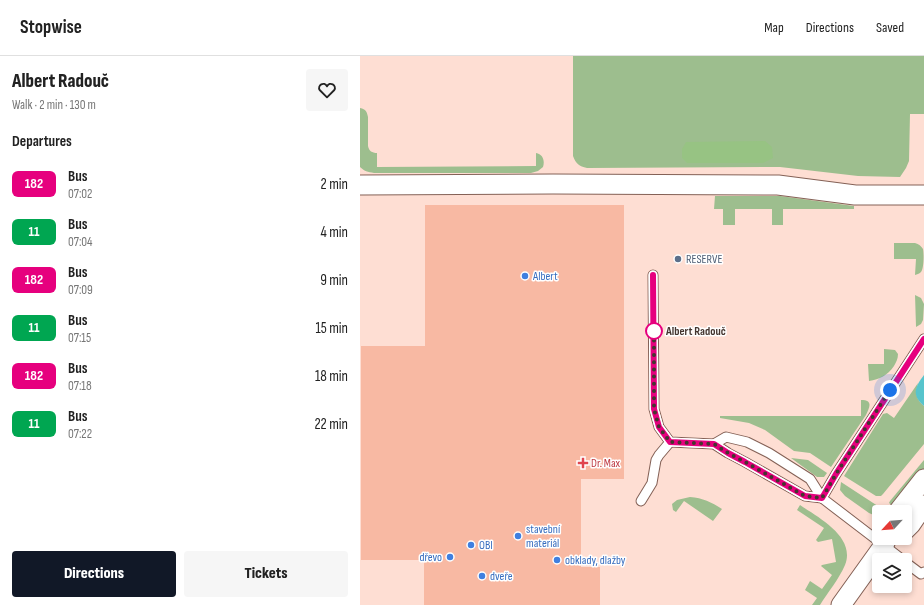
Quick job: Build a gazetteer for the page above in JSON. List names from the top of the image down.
{
  "places": {
    "other": [
      "RESERVE",
      "Albert",
      "Albert Radouč",
      "stavební materiál",
      "OBI",
      "dřevo",
      "obklady, dlažby",
      "dveře"
    ],
    "health": ["Dr. Max"]
  },
  "lines": ["bus line 182"],
  "north": "bottom left",
  "page": {
    "header": "Stopwise",
    "nav": ["Map", "Directions", "Saved"],
    "heading": [
      ["Albert Radouč", "Walk · 2 min · 130 m"],
      "Departures"
    ],
    "list": [
      {
        "mark": "182",
        "name": "Bus",
        "note": "07:02",
        "value": "2 min"
      },
      {
        "mark": "11",
        "name": "Bus",
        "note": "07:04",
        "value": "4 min"
      },
      {
        "mark": "182",
        "name": "Bus",
        "note": "07:09",
        "value": "9 min"
      },
      {
        "mark": "11",
        "name": "Bus",
        "note": "07:15",
        "value": "15 min"
      },
      {
        "mark": "182",
        "name": "Bus",
        "note": "07:18",
        "value": "18 min"
      },
      {
        "mark": "11",
        "name": "Bus",
        "note": "07:22",
        "value": "22 min"
      }
    ],
    "buttons": ["Directions", "Tickets"]
  }
}
